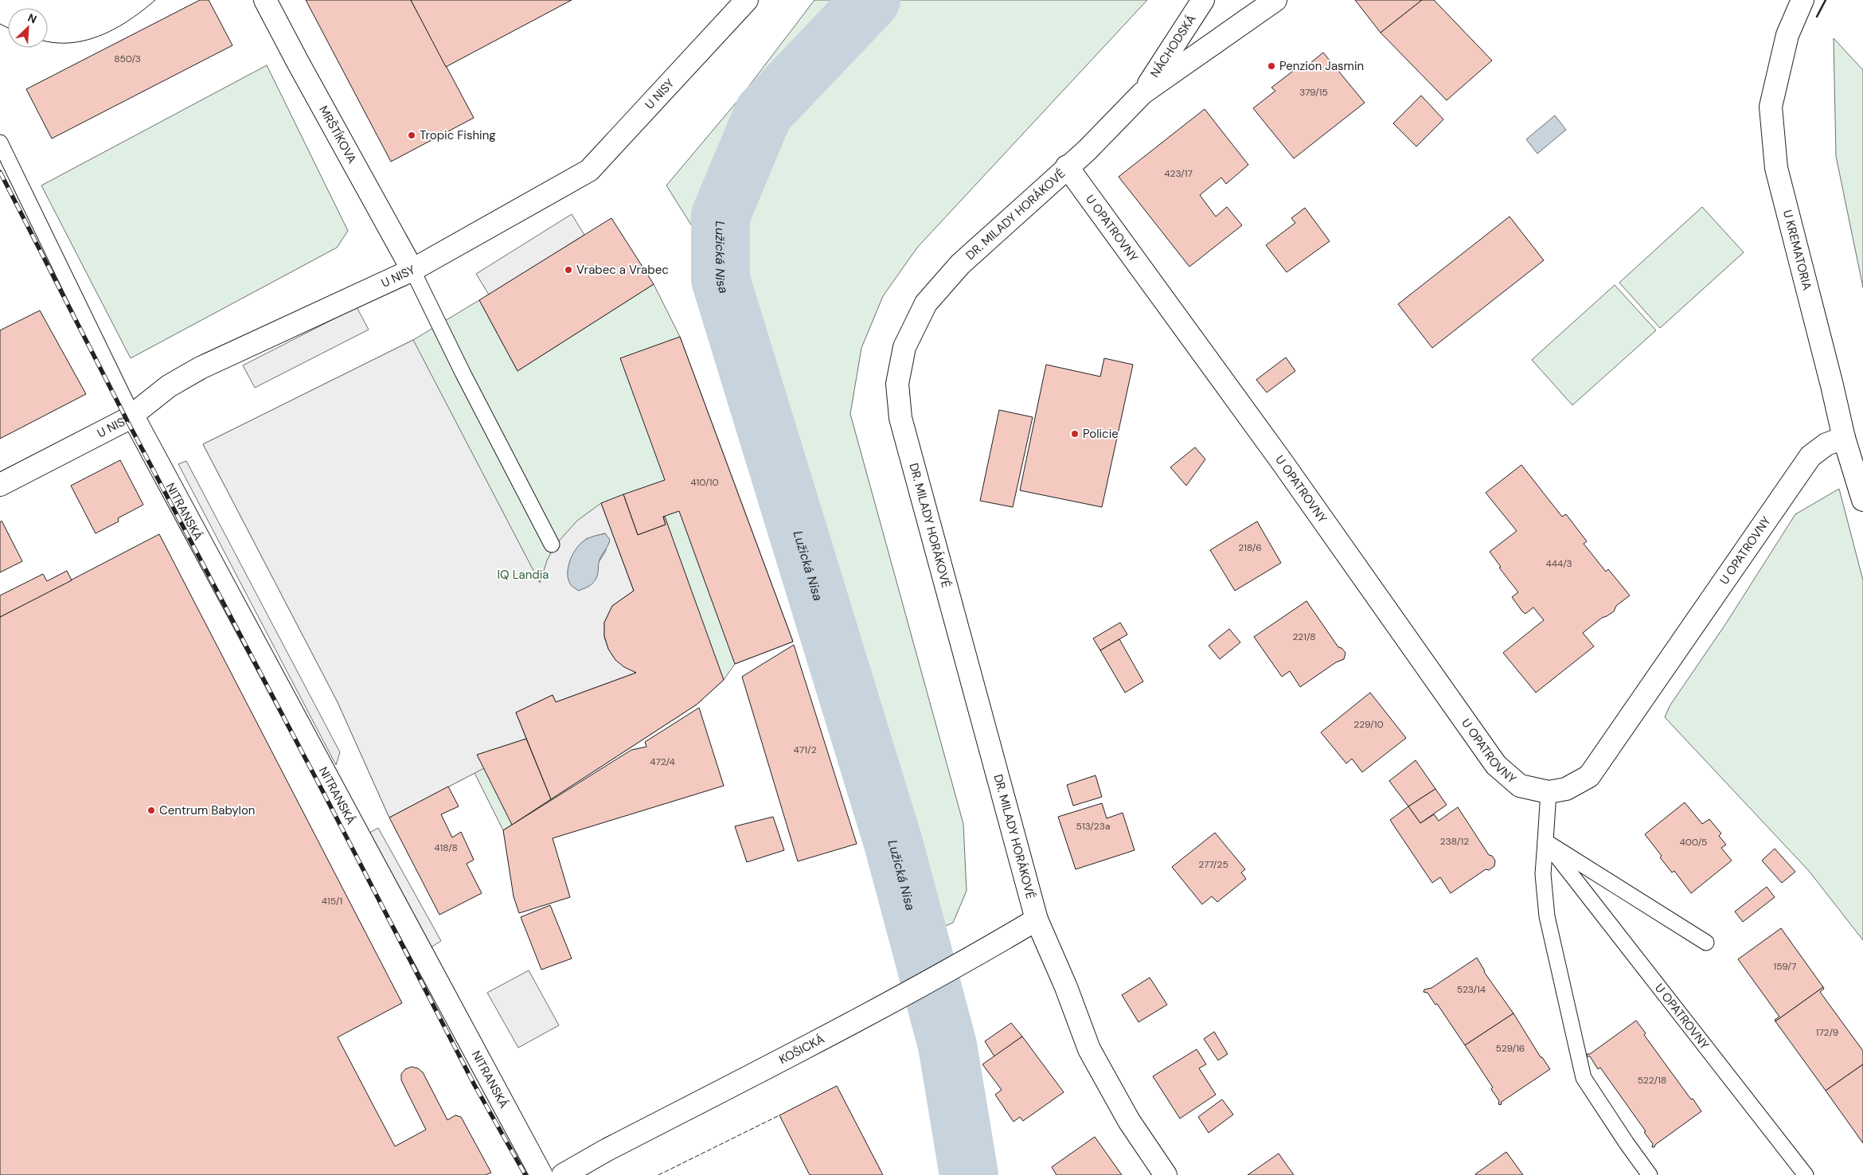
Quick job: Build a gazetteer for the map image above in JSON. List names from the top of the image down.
{
  "streets": {
    "street": [
      "NÁCHODSKÁ",
      "U NISY",
      "MRŠTÍKOVA",
      "DR. MILADY HORÁKOVÉ",
      "U OPATROVNY",
      "U KREMATORIA",
      "NITRANSKÁ",
      "KOŠICKÁ"
    ]
  },
  "crossings": [
    ["NÁCHODSKÁ", "DR. MILADY HORÁKOVÉ"],
    ["U NISY", "MRŠTÍKOVA"],
    ["U NISY", "NITRANSKÁ"],
    ["DR. MILADY HORÁKOVÉ", "U OPATROVNY"],
    ["DR. MILADY HORÁKOVÉ", "KOŠICKÁ"],
    ["U OPATROVNY", "U KREMATORIA"]
  ],
  "water": ["Lužická Nisa"],
  "parks": ["IQ Landia"],
  "places": [
    "Penzion Jasmin",
    "Tropic Fishing",
    "Vrabec a Vrabec",
    "Policie",
    "Centrum Babylon"
  ],
  "house_numbers": [
    "850/3",
    "379/15",
    "423/17",
    "410/10",
    "218/6",
    "444/3",
    "221/8",
    "229/10",
    "471/2",
    "472/4",
    "513/23a",
    "238/12",
    "400/5",
    "418/8",
    "277/25",
    "415/1",
    "159/7",
    "523/14",
    "172/9",
    "529/16",
    "522/18"
  ],
  "north": "top right"
}
